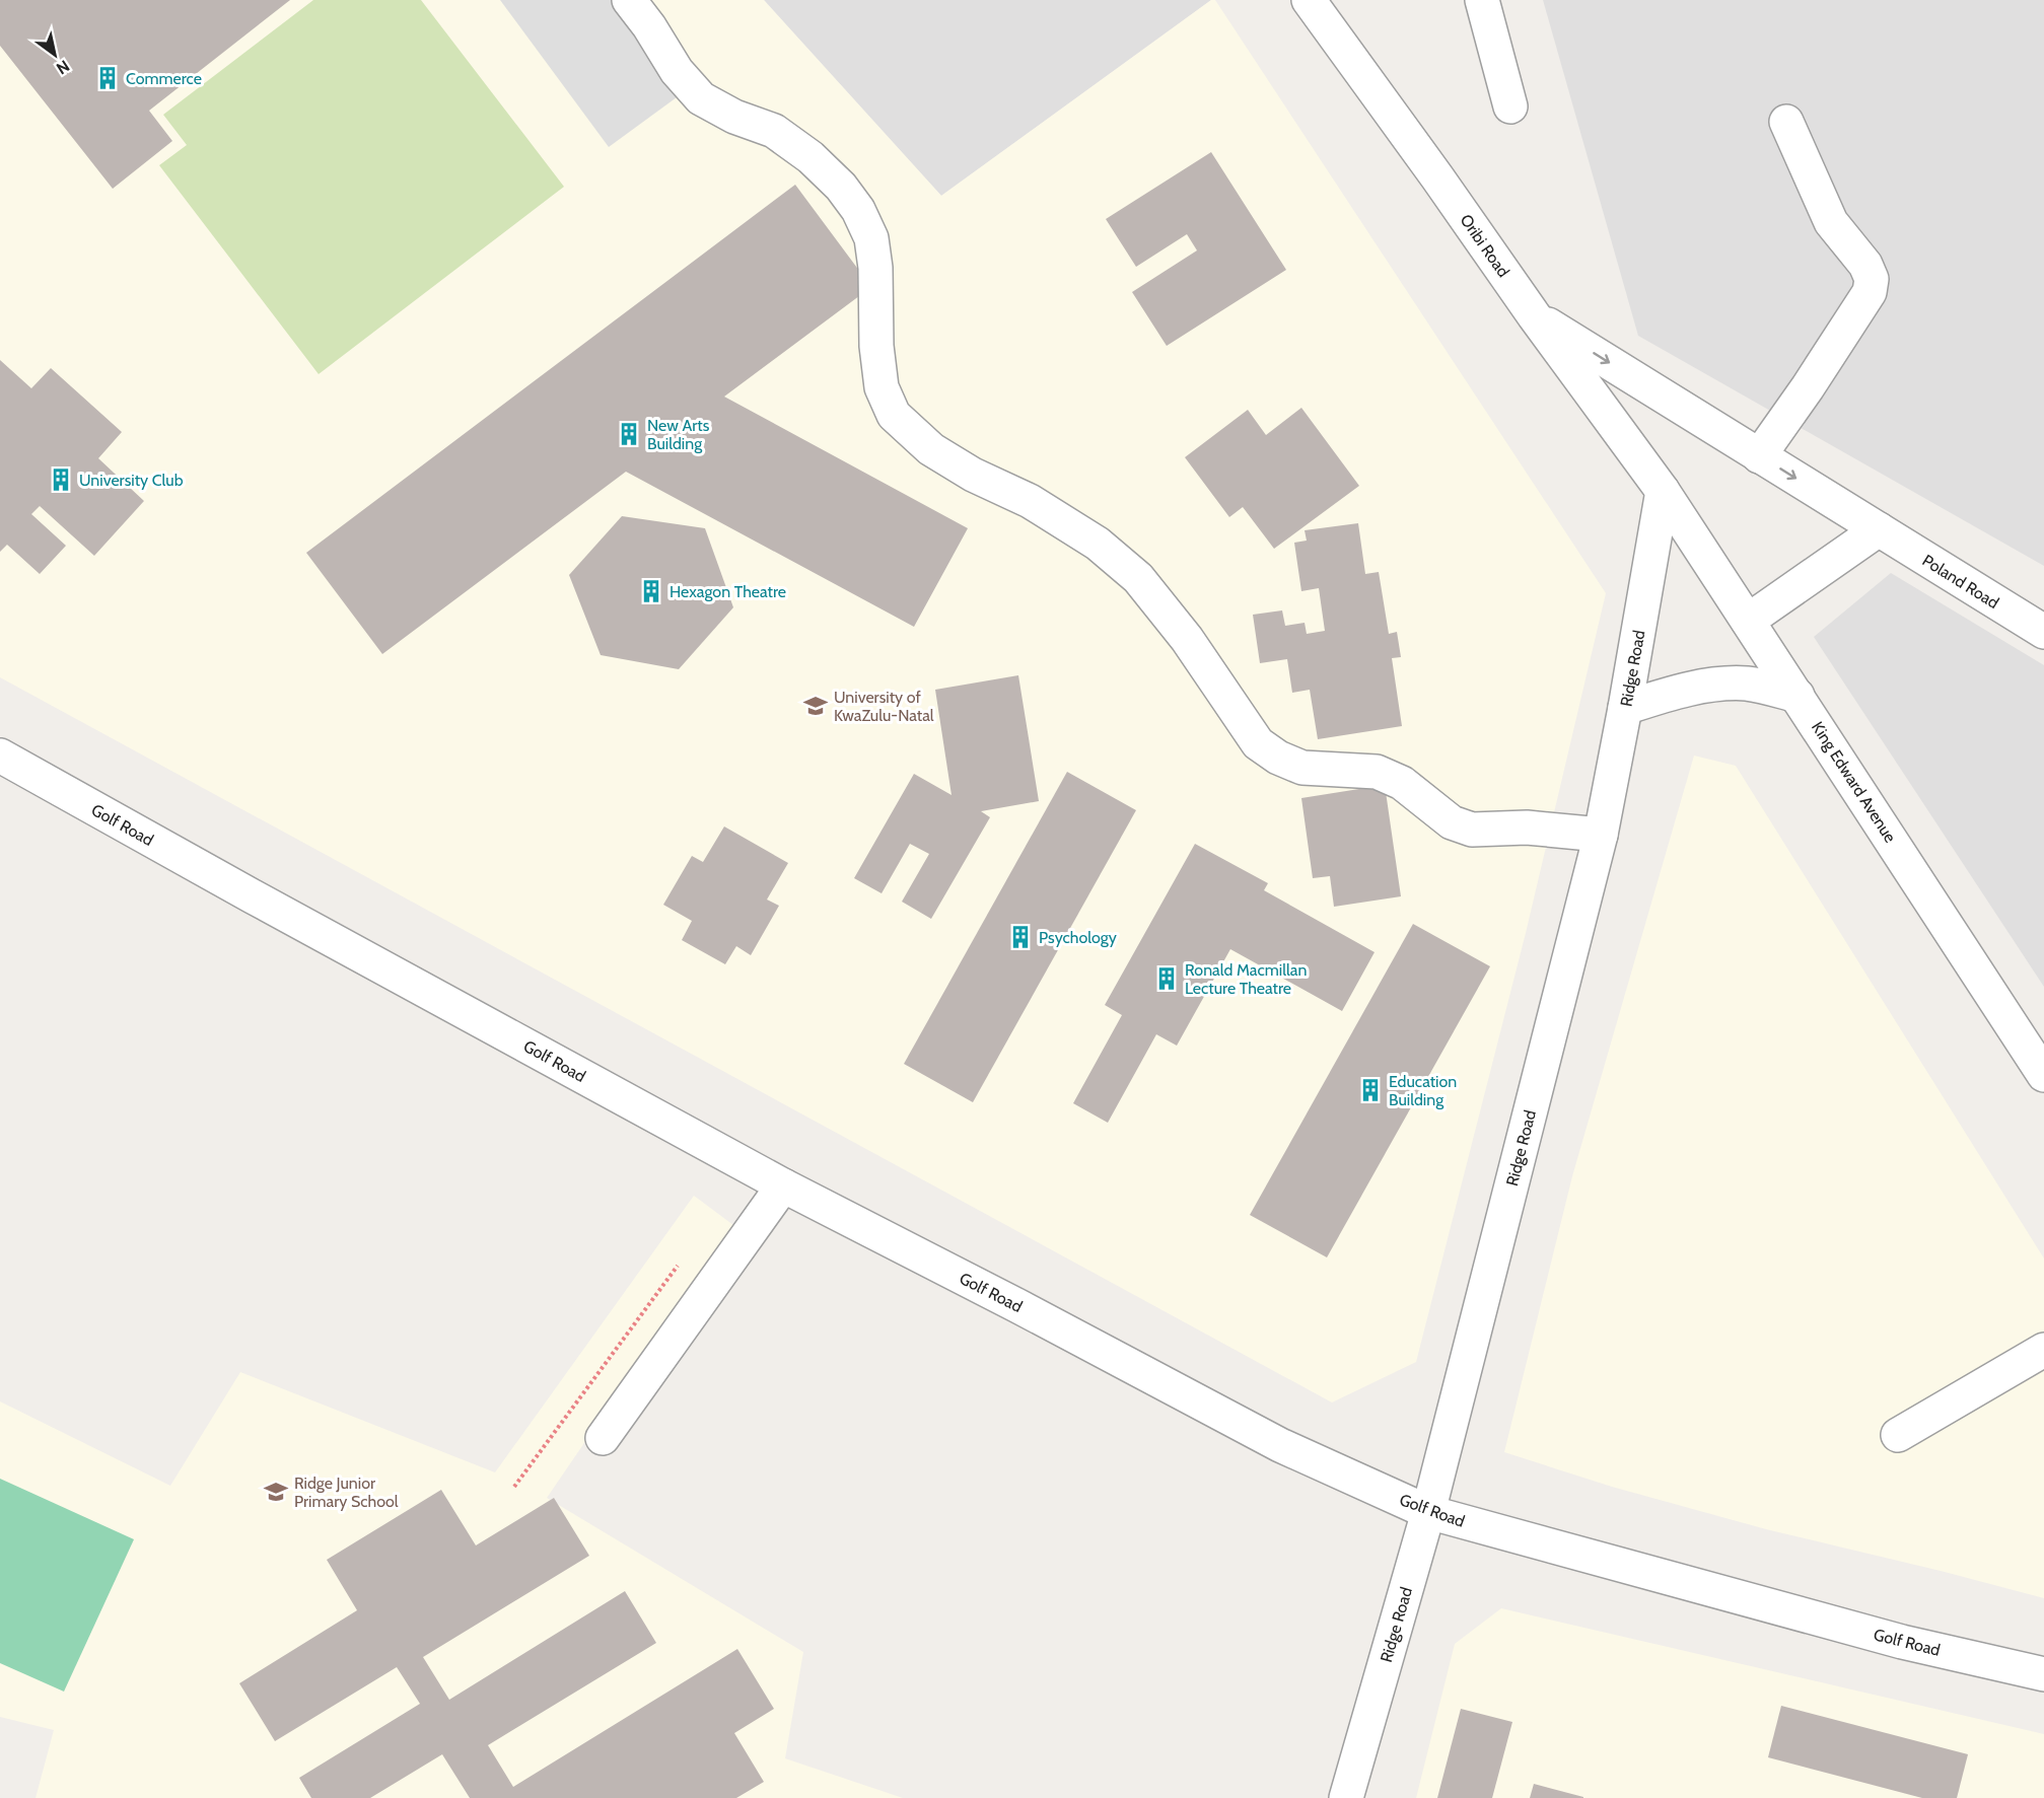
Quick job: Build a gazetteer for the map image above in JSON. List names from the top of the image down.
{
  "streets": {
    "street": [
      "Oribi Road",
      "Poland Road",
      "Ridge Road",
      "King Edward Avenue",
      "Golf Road"
    ]
  },
  "crossings": [
    ["Oribi Road", "Poland Road"],
    ["Oribi Road", "Ridge Road"],
    ["Oribi Road", "King Edward Avenue"],
    ["Ridge Road", "King Edward Avenue"],
    ["Ridge Road", "Golf Road"]
  ],
  "one_way": ["Poland Road"],
  "places": {
    "building": [
      "Commerce",
      "New Arts Building",
      "University Club",
      "Hexagon Theatre",
      "Psychology",
      "Ronald Macmillan Lecture Theatre",
      "Education Building"
    ],
    "school or university": ["University of KwaZulu-Natal", "Ridge Junior Primary School"]
  },
  "north": "bottom right"
}
